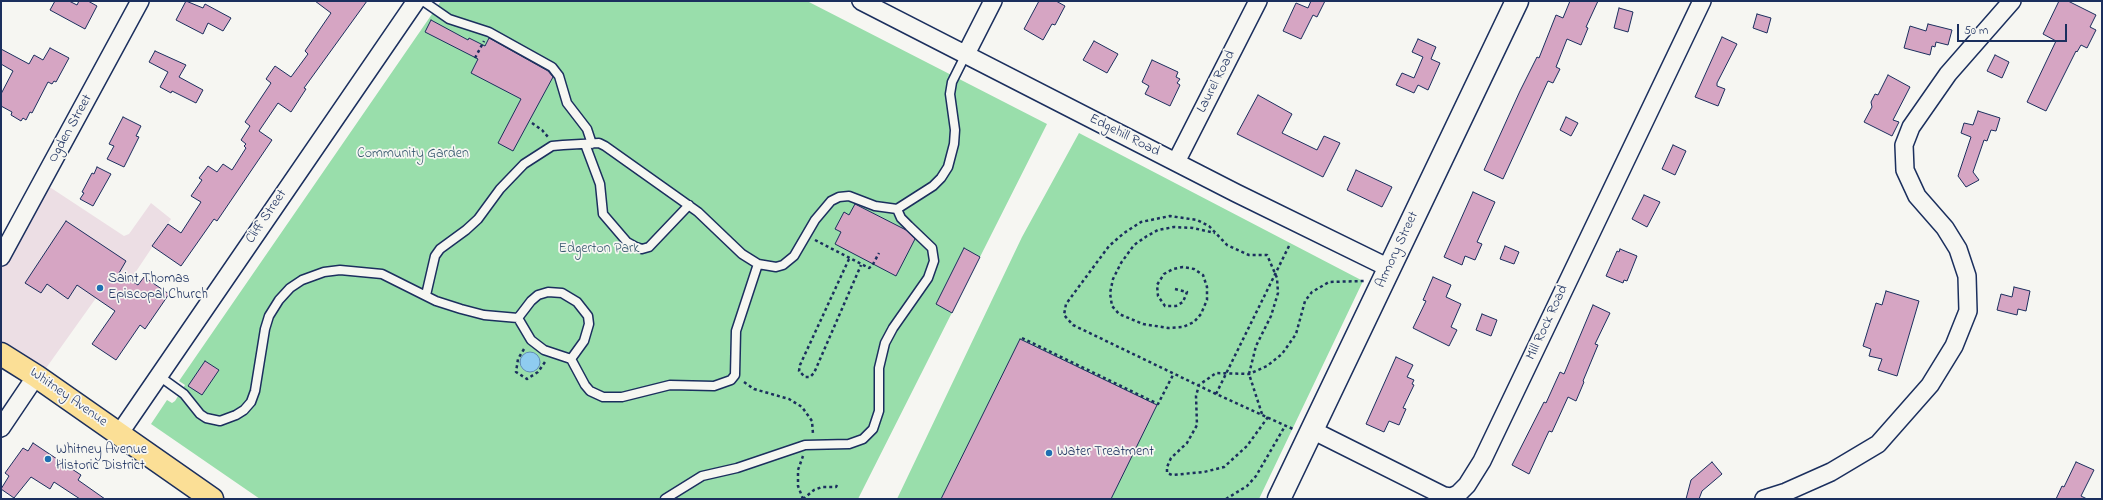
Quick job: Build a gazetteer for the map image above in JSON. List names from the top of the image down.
{
  "streets": {
    "main road": ["Armory Street", "Whitney Avenue"],
    "street": [
      "Laurel Road",
      "Ogden Street",
      "Edgehill Road",
      "Cliff Street",
      "Mill Rock Road"
    ]
  },
  "crossings": [
    ["Laurel Road", "Edgehill Road"],
    ["Edgehill Road", "Armory Street"],
    ["Cliff Street", "Whitney Avenue"],
    ["Armory Street", "Mill Rock Road"]
  ],
  "parks": ["Community Garden", "Edgerton Park"],
  "places": ["Saint Thomas Episcopal Church", "Water Treatment", "Whitney Avenue Historic District"],
  "scale_bar": "50 m"
}
